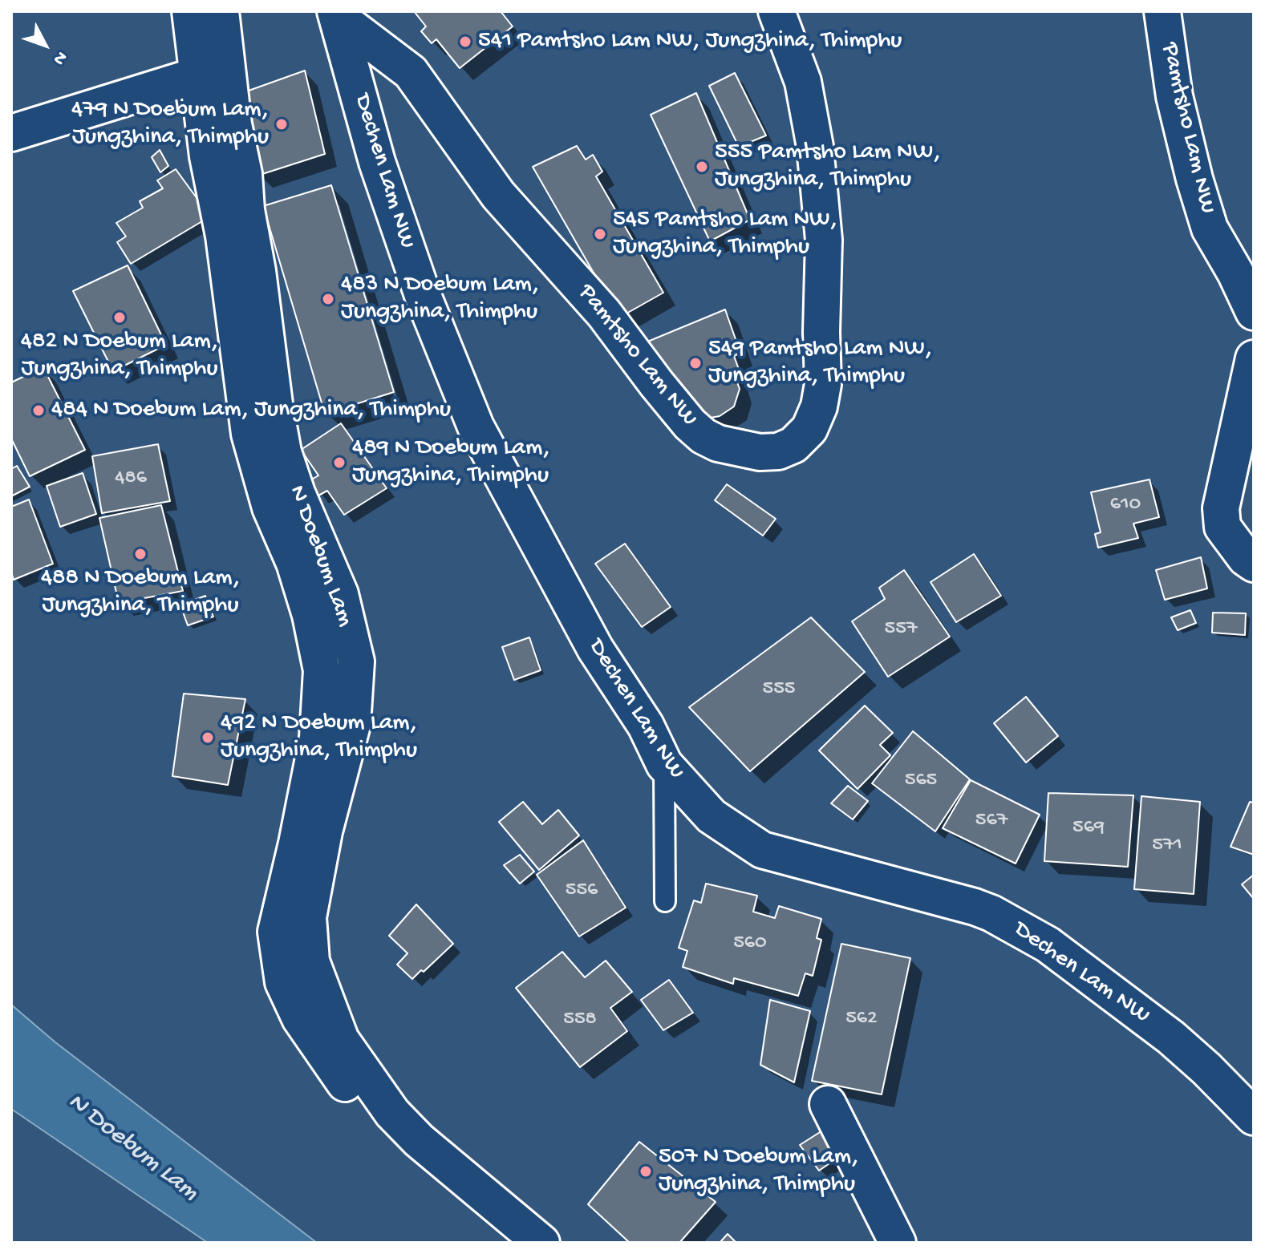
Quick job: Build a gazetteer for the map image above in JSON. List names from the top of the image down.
{
  "streets": {
    "street": ["Pamtsho Lam NW", "Dechen Lam NW", "N Doebum Lam"]
  },
  "crossings": [
    ["Pamtsho Lam NW", "Dechen Lam NW"]
  ],
  "water": ["N Doebum Lam"],
  "places": [
    "541 Pamtsho Lam NW, Jungzhina, Thimphu",
    "479 N Doebum Lam, Jungzhina, Thimphu",
    "555 Pamtsho Lam NW, Jungzhina, Thimphu",
    "545 Pamtsho Lam NW, Jungzhina, Thimphu",
    "483 N Doebum Lam, Jungzhina, Thimphu",
    "482 N Doebum Lam, Jungzhina, Thimphu",
    "549 Pamtsho Lam NW, Jungzhina, Thimphu",
    "484 N Doebum Lam, Jungzhina, Thimphu",
    "489 N Doebum Lam, Jungzhina, Thimphu",
    "488 N Doebum Lam, Jungzhina, Thimphu",
    "492 N Doebum Lam, Jungzhina, Thimphu",
    "507 N Doebum Lam, Jungzhina, Thimphu"
  ],
  "house_numbers": [
    "486",
    "610",
    "557",
    "555",
    "565",
    "567",
    "569",
    "571",
    "556",
    "560",
    "562",
    "558"
  ],
  "north": "bottom right"
}
